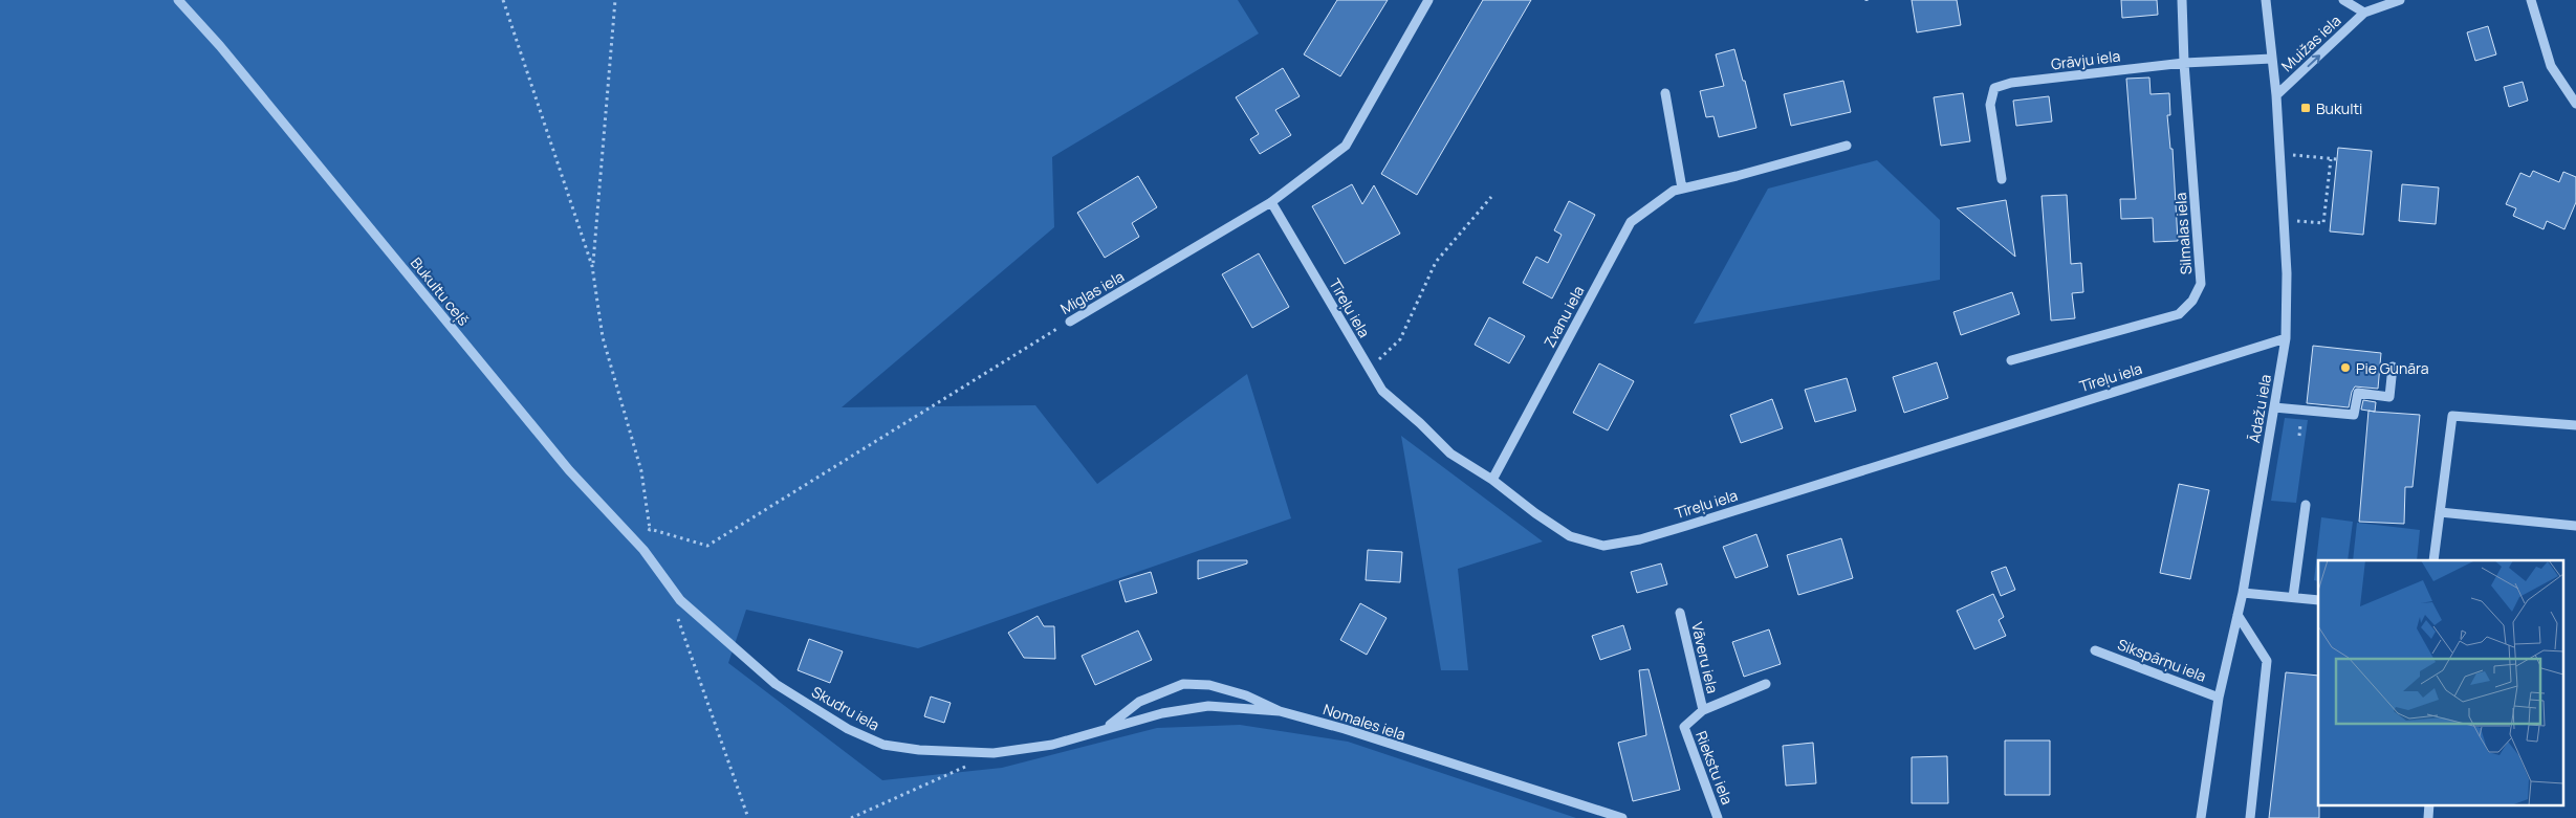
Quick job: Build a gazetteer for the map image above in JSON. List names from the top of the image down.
{
  "streets": {
    "street": [
      "Muižas iela",
      "Grāvju iela",
      "Silmalas iela",
      "Bukultu ceļš",
      "Miglas iela",
      "Tīreļu iela",
      "Zvanu iela",
      "Ādažu iela",
      "Vāveru iela",
      "Sikspārņu iela",
      "Skudru iela",
      "Nomales iela",
      "Riekstu iela"
    ]
  },
  "crossings": [
    ["Muižas iela", "Ādažu iela"],
    ["Grāvju iela", "Silmalas iela"],
    ["Grāvju iela", "Ādažu iela"],
    ["Bukultu ceļš", "Skudru iela"],
    ["Miglas iela", "Tīreļu iela"],
    ["Tīreļu iela", "Zvanu iela"],
    ["Tīreļu iela", "Ādažu iela"],
    ["Ādažu iela", "Sikspārņu iela"],
    ["Vāveru iela", "Riekstu iela"],
    ["Skudru iela", "Nomales iela"]
  ],
  "one_way": ["Muižas iela"],
  "places": {
    "transit": ["Bukulti"],
    "other": ["Pie Gunāra"]
  }
}
